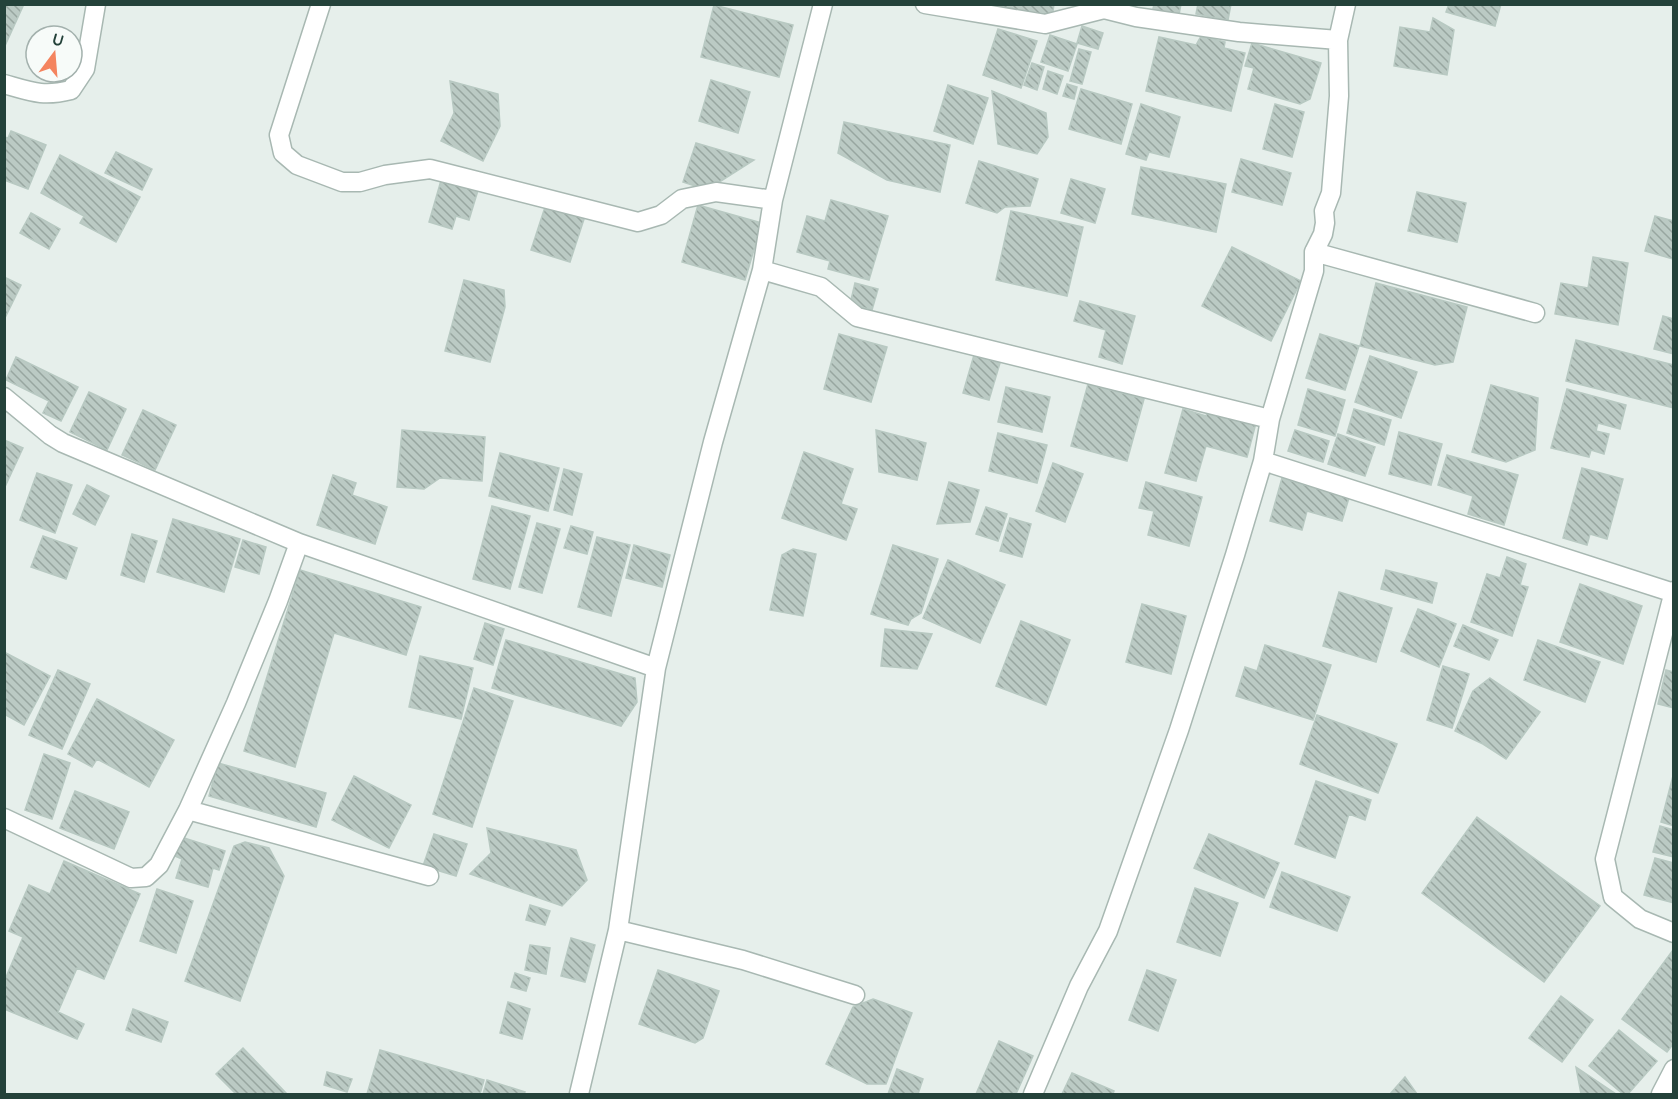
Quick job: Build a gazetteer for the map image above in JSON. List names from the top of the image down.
{
  "north": "top"
}
